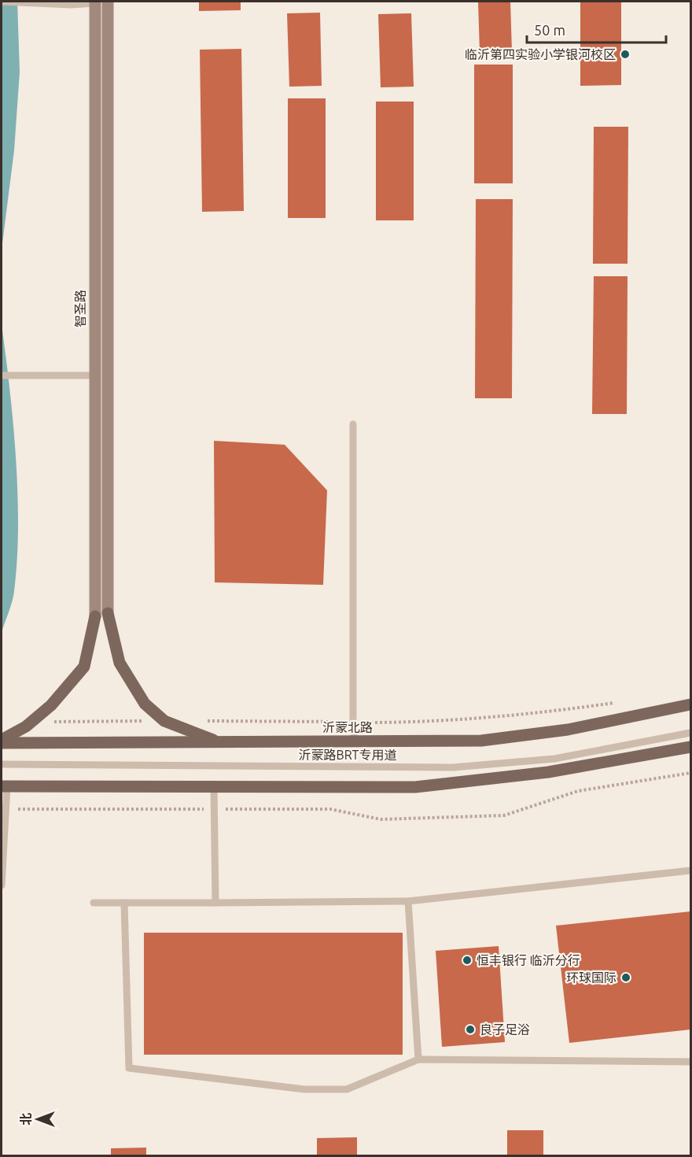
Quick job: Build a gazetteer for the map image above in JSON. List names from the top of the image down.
{
  "streets": {
    "main road": ["沂蒙北路"],
    "street": ["智圣路"],
    "lane": ["沂蒙路BRT专用道"]
  },
  "places": [
    "临沂第四实验小学银河校区",
    "恒丰银行 临沂分行",
    "环球国际",
    "良子足浴"
  ],
  "scale_bar": "50 m",
  "north": "left"
}
